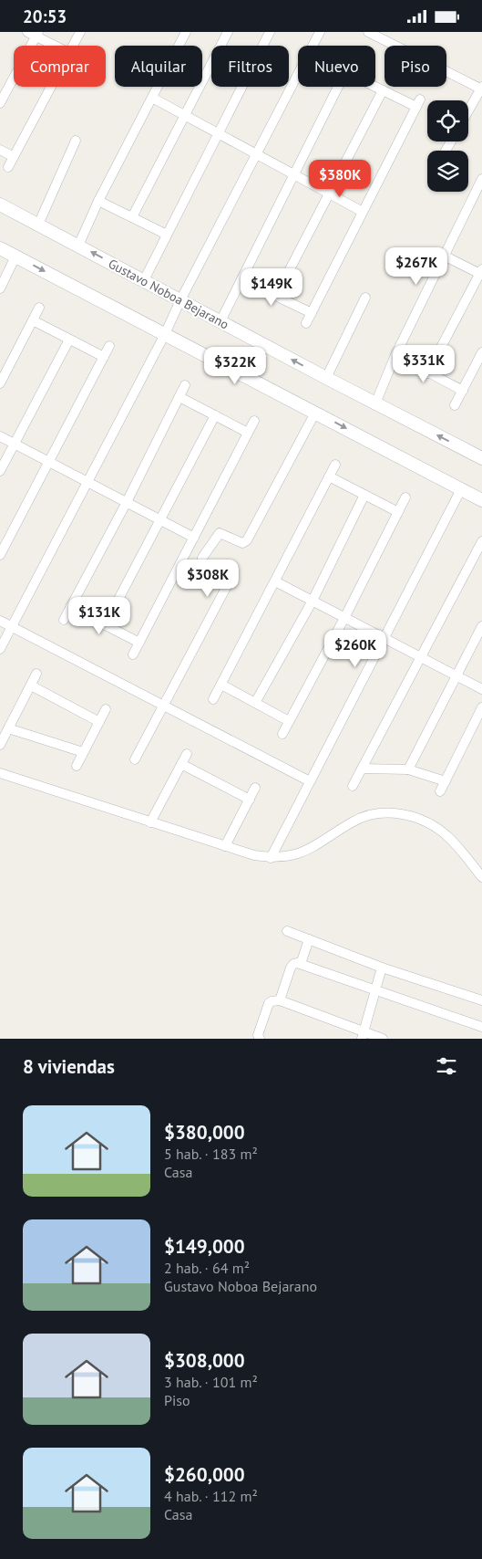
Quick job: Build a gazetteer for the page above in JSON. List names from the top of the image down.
{
  "streets": {
    "street": ["Gustavo Noboa Bejarano"]
  },
  "page": {
    "status": "20:53",
    "chip": [
      "Comprar",
      "Alquilar",
      "Filtros",
      "Nuevo",
      "Piso"
    ],
    "price": [
      "$380K",
      "$267K",
      "$149K",
      "$331K",
      "$322K",
      "$308K",
      "$131K",
      "$260K"
    ],
    "heading": "8 viviendas",
    "list": [
      {
        "name": "$380,000",
        "note": "5 hab. · 183 m² · Casa"
      },
      {
        "name": "$149,000",
        "note": "2 hab. · 64 m² · Gustavo Noboa Bejarano"
      },
      {
        "name": "$308,000",
        "note": "3 hab. · 101 m² · Piso"
      },
      {
        "name": "$260,000",
        "note": "4 hab. · 112 m² · Casa"
      }
    ]
  }
}
